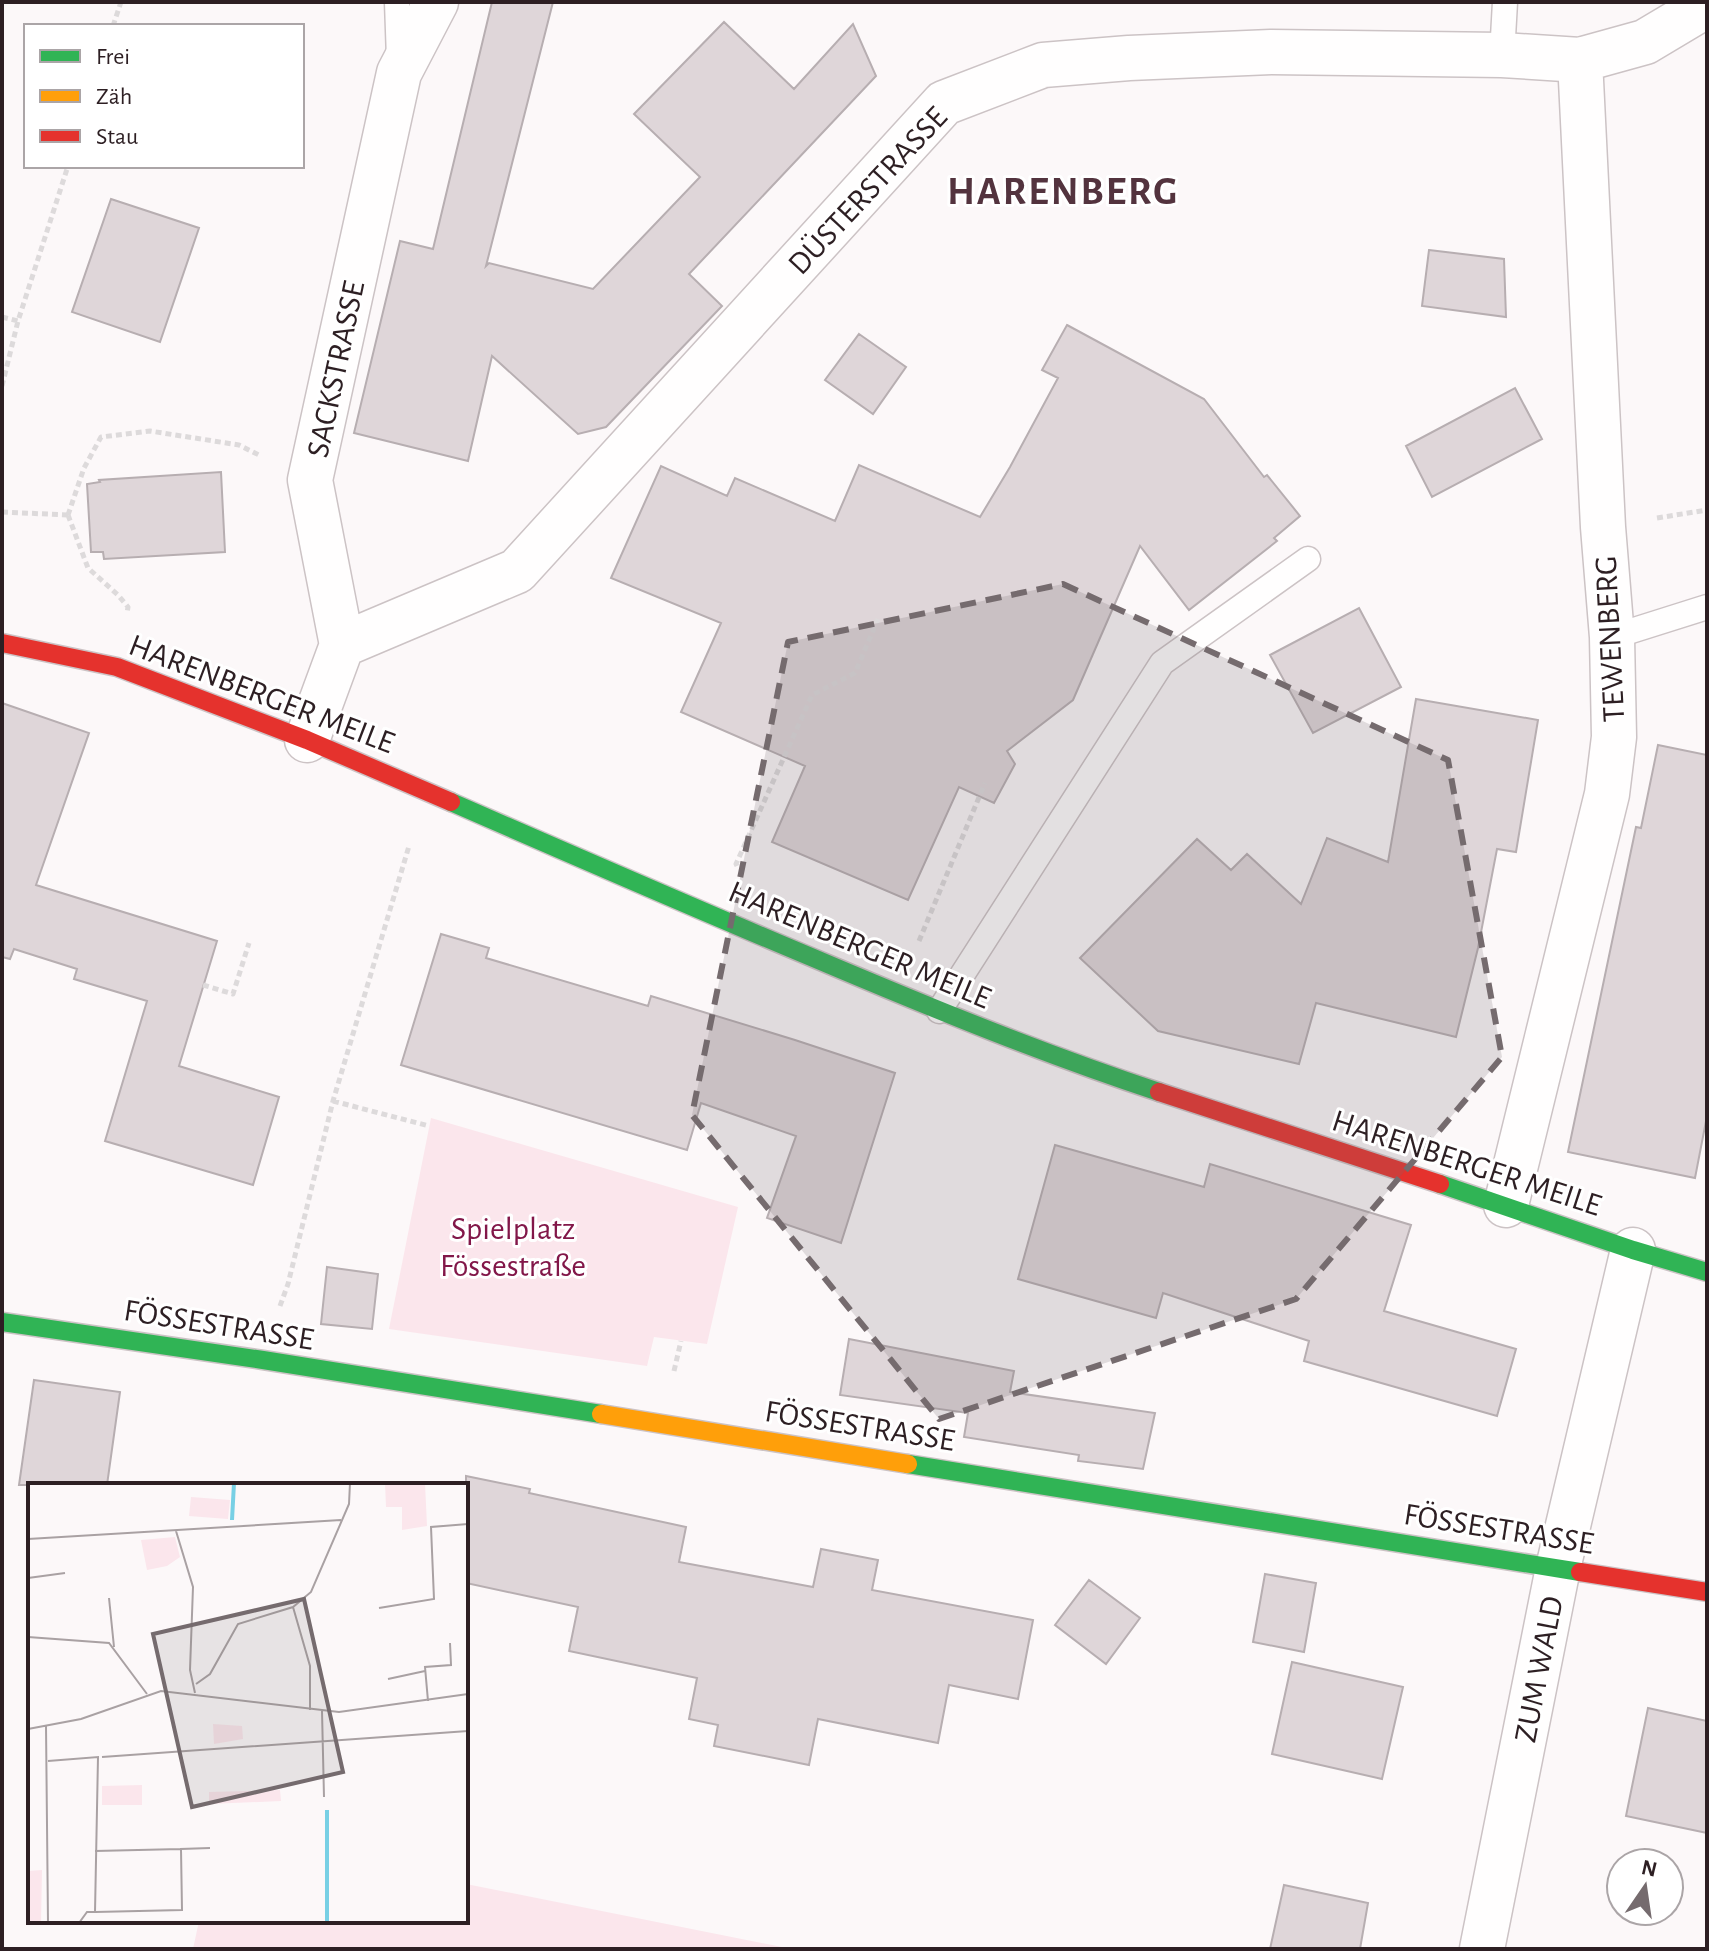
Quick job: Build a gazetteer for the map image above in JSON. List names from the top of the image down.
{
  "streets": {
    "main road": ["HARENBERGER MEILE", "FÖSSESTRASSE"],
    "street": [
      "DÜSTERSTRASSE",
      "SACKSTRASSE",
      "TEWENBERG",
      "ZUM WALD"
    ]
  },
  "crossings": [
    ["DÜSTERSTRASSE", "SACKSTRASSE"],
    ["DÜSTERSTRASSE", "TEWENBERG"],
    ["TEWENBERG", "HARENBERGER MEILE"],
    ["HARENBERGER MEILE", "ZUM WALD"],
    ["FÖSSESTRASSE", "ZUM WALD"]
  ],
  "districts": ["HARENBERG"],
  "parks": ["Spielplatz Fössestraße"],
  "legend": ["Frei", "Zäh", "Stau"],
  "north": "top"
}
